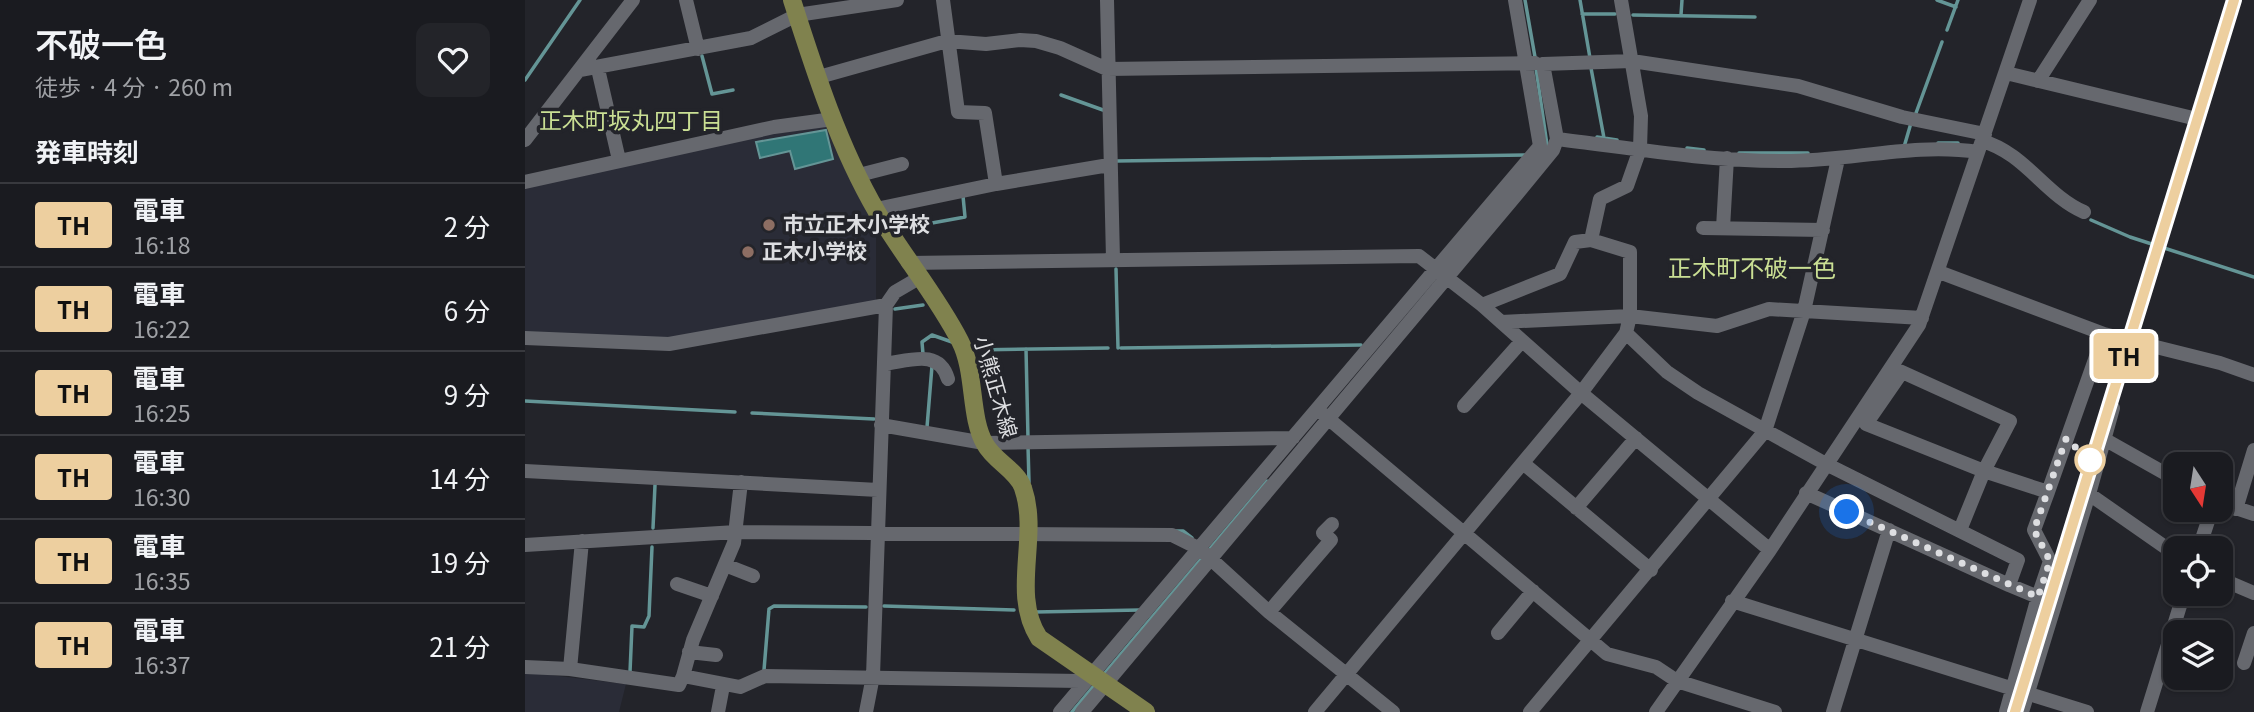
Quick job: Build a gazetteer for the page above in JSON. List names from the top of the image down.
{
  "streets": {
    "main road": ["小熊正木線"]
  },
  "districts": ["正木町坂丸四丁目", "正木町不破一色"],
  "places": ["市立正木小学校", "正木小学校"],
  "north": "bottom",
  "page": {
    "heading": [
      ["不破一色", "徒歩 · 4 分 · 260 m"],
      "発車時刻"
    ],
    "on_map": "TH",
    "list": [
      {
        "mark": "TH",
        "name": "電車",
        "note": "16:18",
        "value": "2 分"
      },
      {
        "mark": "TH",
        "name": "電車",
        "note": "16:22",
        "value": "6 分"
      },
      {
        "mark": "TH",
        "name": "電車",
        "note": "16:25",
        "value": "9 分"
      },
      {
        "mark": "TH",
        "name": "電車",
        "note": "16:30",
        "value": "14 分"
      },
      {
        "mark": "TH",
        "name": "電車",
        "note": "16:35",
        "value": "19 分"
      },
      {
        "mark": "TH",
        "name": "電車",
        "note": "16:37",
        "value": "21 分"
      }
    ]
  }
}
